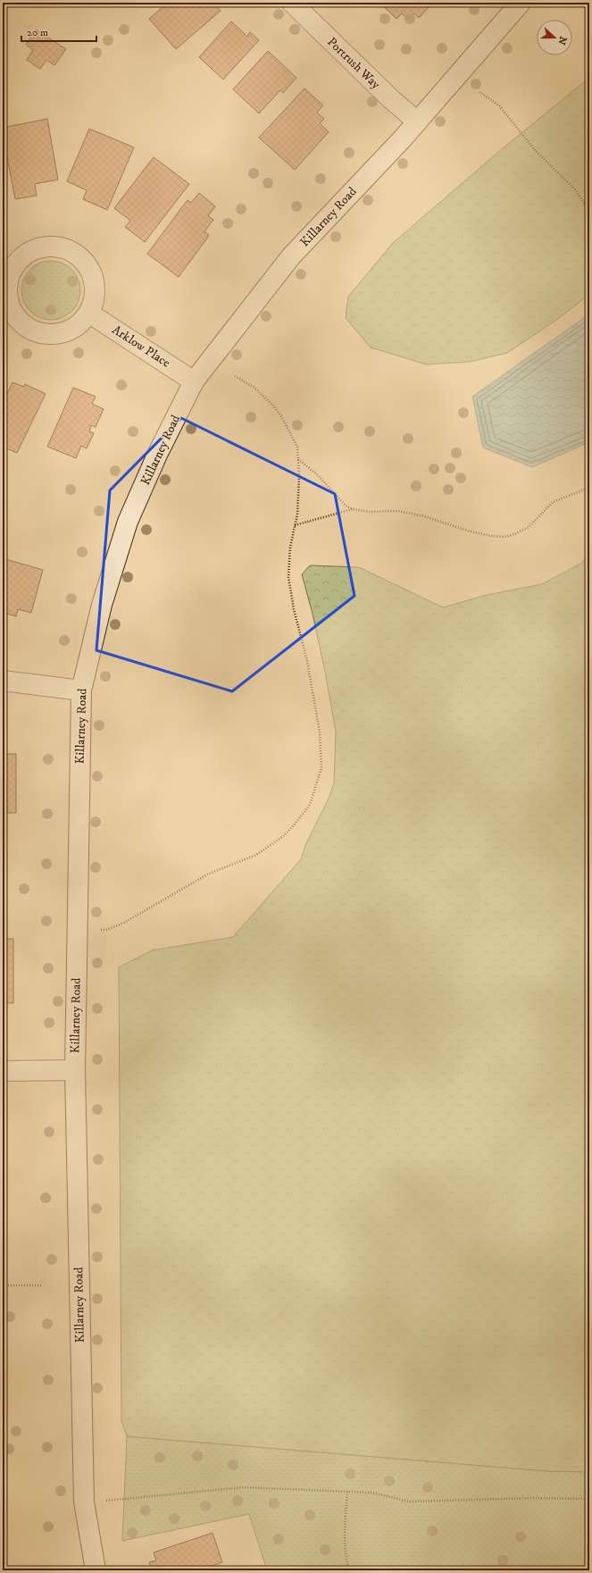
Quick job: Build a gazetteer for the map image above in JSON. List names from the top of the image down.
{
  "streets": {
    "street": ["Portrush Way", "Killarney Road", "Arklow Place"]
  },
  "crossings": [
    ["Portrush Way", "Killarney Road"],
    ["Killarney Road", "Arklow Place"]
  ],
  "scale_bar": "20 m",
  "north": "right"
}
